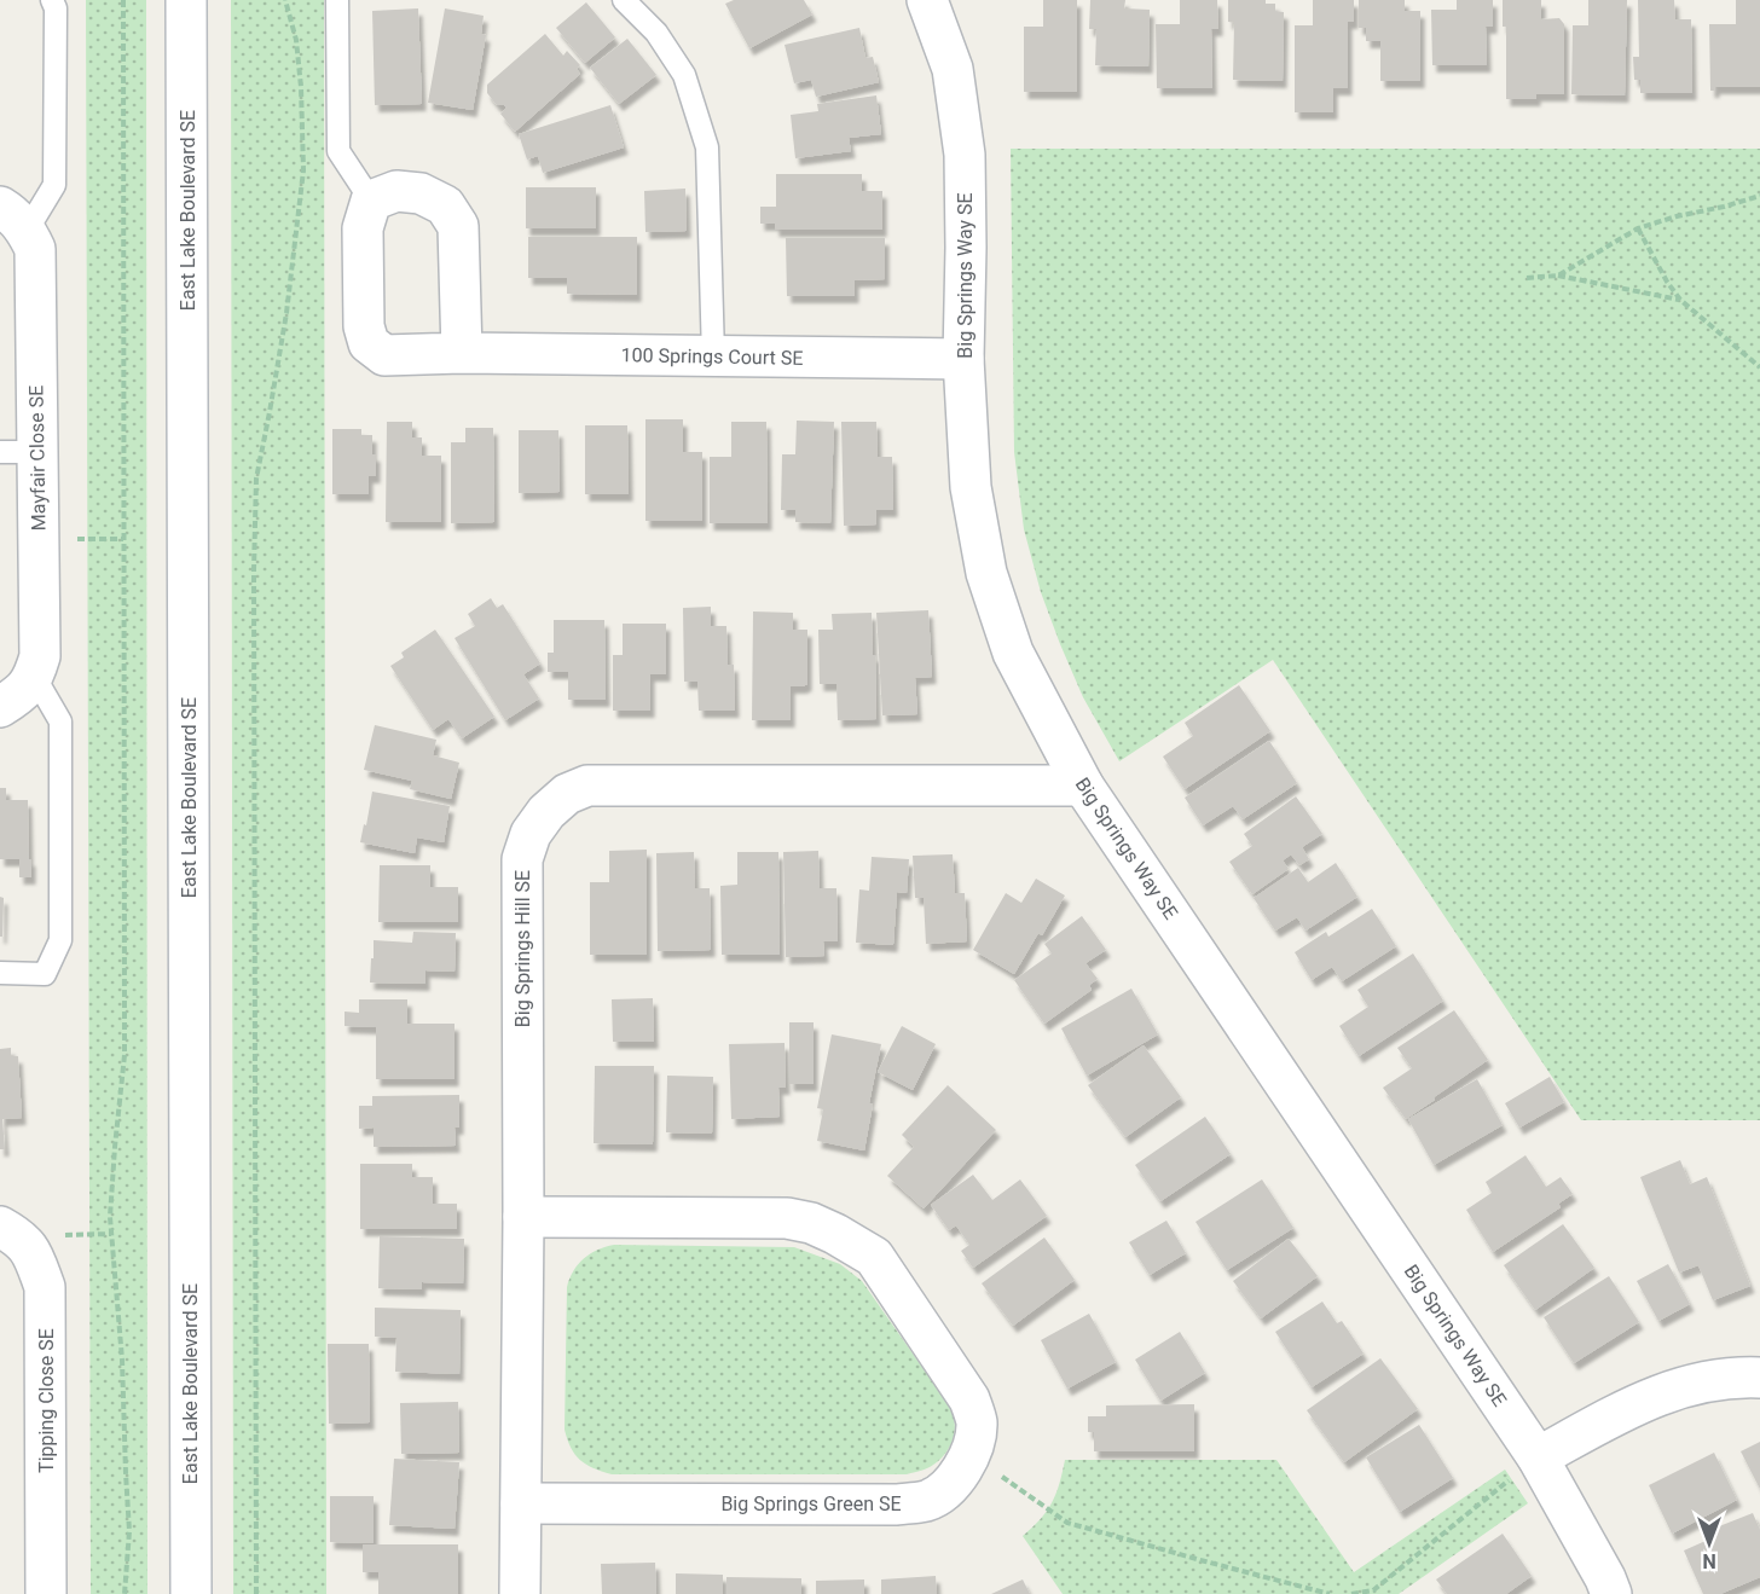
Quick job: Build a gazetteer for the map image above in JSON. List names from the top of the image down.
{
  "streets": {
    "street": [
      "East Lake Boulevard SE",
      "Big Springs Way SE",
      "100 Springs Court SE",
      "Mayfair Close SE",
      "Big Springs Hill SE",
      "Tipping Close SE",
      "Big Springs Green SE"
    ]
  },
  "crossings": [
    ["Big Springs Way SE", "100 Springs Court SE"],
    ["Big Springs Way SE", "Big Springs Hill SE"],
    ["Big Springs Hill SE", "Big Springs Green SE"]
  ],
  "north": "bottom"
}
